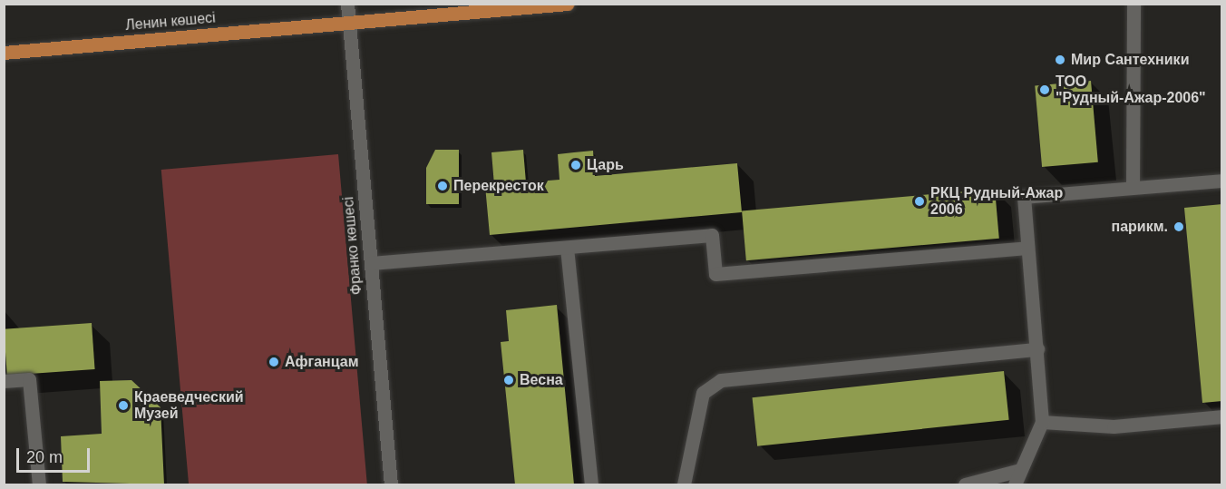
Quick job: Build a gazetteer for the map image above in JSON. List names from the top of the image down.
{
  "streets": {
    "main road": ["Ленин көшесі"],
    "street": ["Франко көшесі"]
  },
  "crossings": [
    ["Ленин көшесі", "Франко көшесі"]
  ],
  "places": [
    "Мир Сантехники",
    "ТОО \"Рудный-Ажар-2006\"",
    "Царь",
    "Перекресток",
    "РКЦ Рудный-Ажар 2006",
    "парикм.",
    "Афганцам",
    "Весна",
    "Краеведческий Музей"
  ],
  "scale_bar": "20 m"
}
